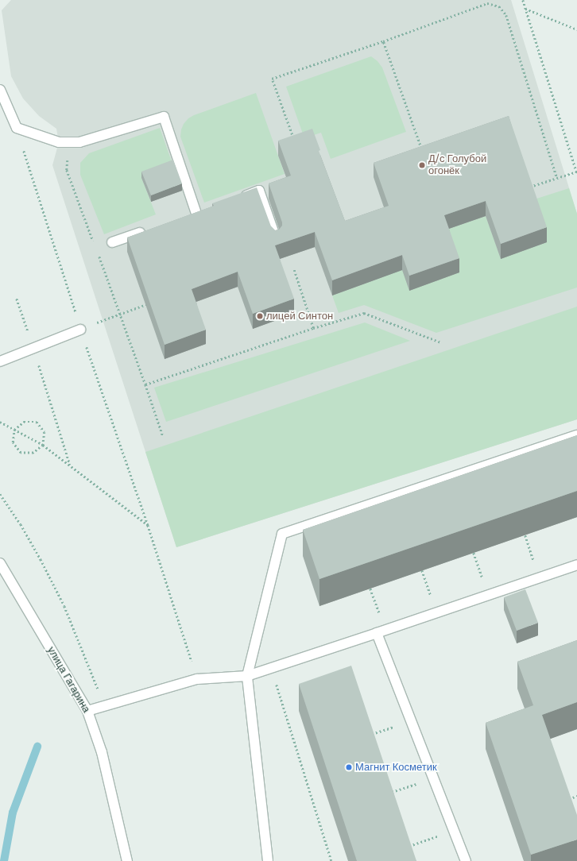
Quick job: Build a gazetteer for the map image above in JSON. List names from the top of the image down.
{
  "streets": {
    "street": ["улица Гагарина"]
  },
  "places": ["Д/с Голубой огонёк", "лицей Синтон", "Магнит Косметик"]
}
